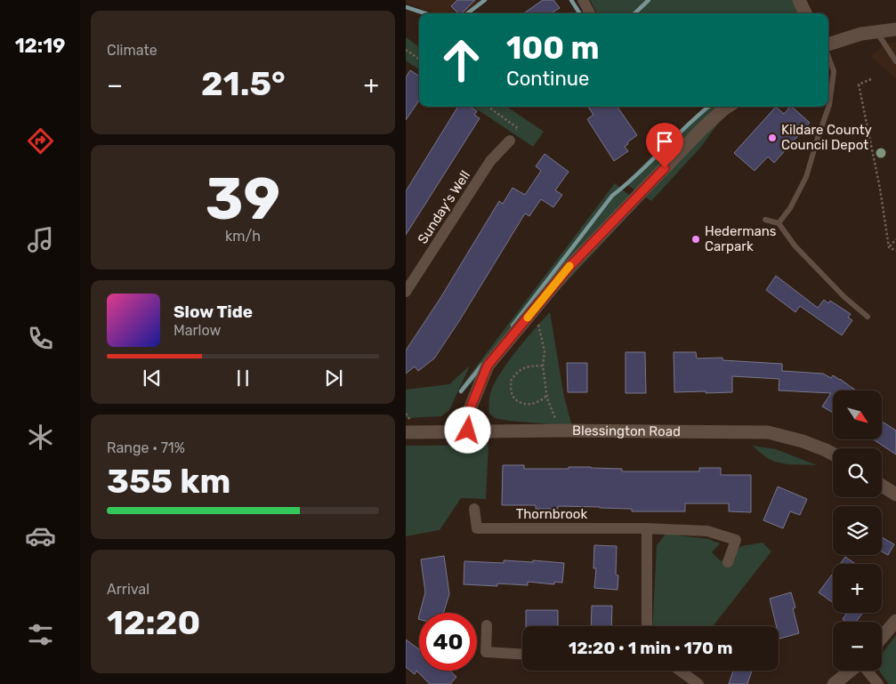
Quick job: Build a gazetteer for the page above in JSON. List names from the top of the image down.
{
  "streets": {
    "street": ["Sunday's Well", "Blessington Road", "Thornbrook"]
  },
  "places": ["Kildare County Council Depot", "Hedermans Carpark"],
  "north": "bottom right",
  "page": {
    "tabs": "12:19",
    "tile": [
      "Climate",
      ["39", "km/h"],
      ["Range · 71%", "355 km"],
      ["Arrival", "12:20"]
    ],
    "turn": ["100 m", "Continue"],
    "heat": ["−", "21.5°", "+"],
    "song": ["Slow Tide", "Marlow"],
    "map_buttons": ["+", "−"],
    "limit": "40",
    "trip": "12:20 · 1 min · 170 m"
  }
}
